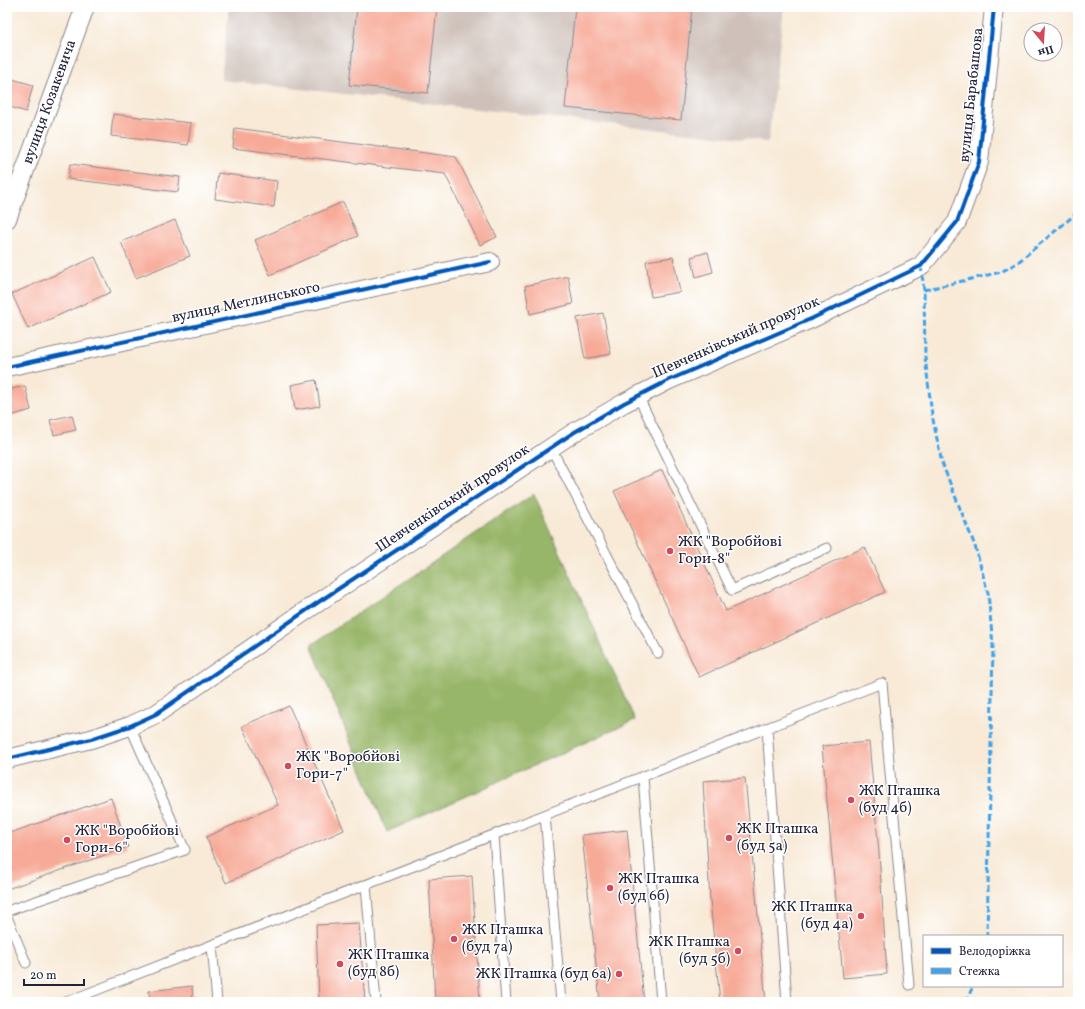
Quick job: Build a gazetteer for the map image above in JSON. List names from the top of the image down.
{
  "streets": {
    "street": [
      "вулиця Барабашова",
      "вулиця Козакевича",
      "вулиця Метлинського",
      "Шевченківський провулок"
    ]
  },
  "crossings": [
    ["вулиця Барабашова", "Шевченківський провулок"]
  ],
  "places": [
    "ЖК \"Воробйові Гори-8\"",
    "ЖК \"Воробйові Гори-7\"",
    "ЖК Пташка (буд 4б)",
    "ЖК Пташка (буд 5а)",
    "ЖК \"Воробйові Гори-6\"",
    "ЖК Пташка (буд 6б)",
    "ЖК Пташка (буд 4а)",
    "ЖК Пташка (буд 7а)",
    "ЖК Пташка (буд 5б)",
    "ЖК Пташка (буд 8б)",
    "ЖК Пташка (буд 6а)"
  ],
  "legend": ["Велодоріжка", "Стежка"],
  "scale_bar": "20 m",
  "north": "bottom"
}
